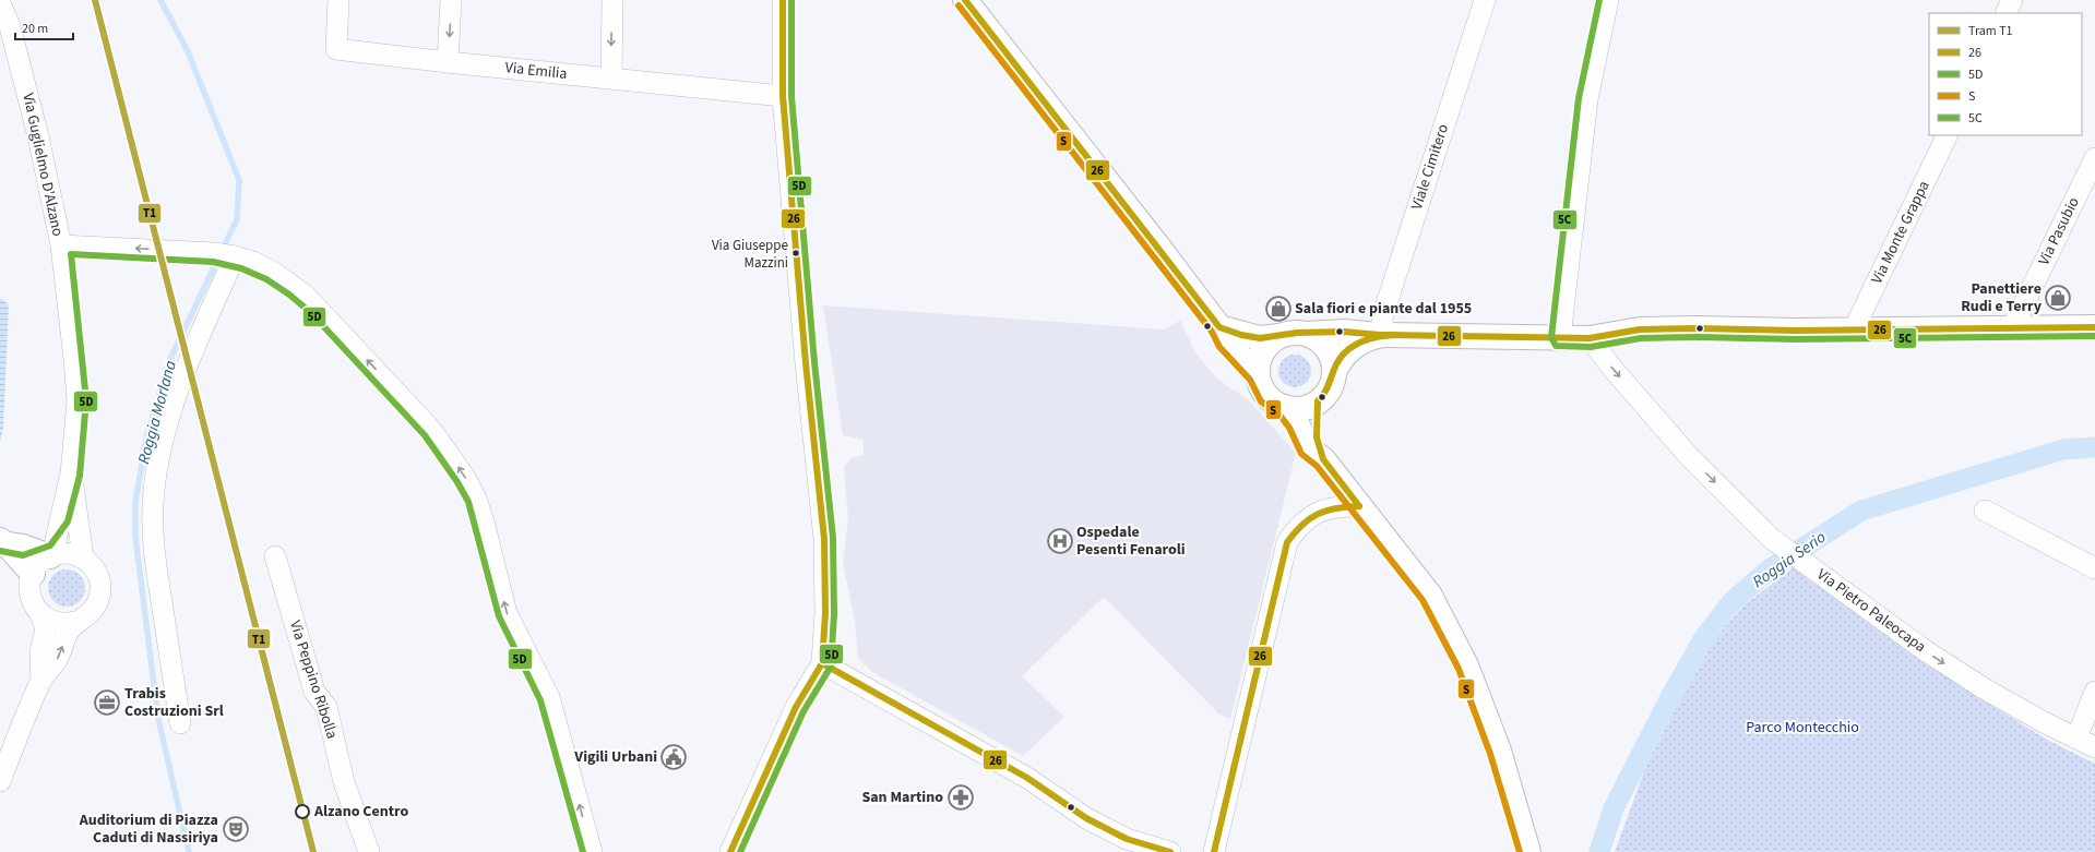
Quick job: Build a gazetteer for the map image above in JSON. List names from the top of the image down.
{
  "streets": {
    "street": [
      "Via Emilia",
      "Via Guglielmo D'Alzano",
      "Viale Cimitero",
      "Via Pasubio",
      "Via Monte Grappa",
      "Via Pietro Paleocapa",
      "Via Peppino Ribolla"
    ]
  },
  "one_way": ["Via Guglielmo D'Alzano", "Via Pietro Paleocapa"],
  "water": ["Roggia Morlana", "Roggia Serio"],
  "parks": ["Parco Montecchio"],
  "places": {
    "other": ["Via Giuseppe Mazzini", "Alzano Centro"],
    "shop": ["Panettiere Rudi e Terry", "Sala fiori e piante dal 1955"],
    "hospital": ["Ospedale Pesenti Fenaroli"],
    "office": ["Trabis Costruzioni Srl"],
    "public building": ["Vigili Urbani"],
    "pharmacy": ["San Martino"],
    "theatre": ["Auditorium di Piazza Caduti di Nassiriya"]
  },
  "lines": [
    "tram line T1",
    "transit line 26",
    "transit line 5D",
    "transit line 5C",
    "transit line S"
  ],
  "legend": [
    "Tram T1",
    "26",
    "5D",
    "S",
    "5C"
  ],
  "scale_bar": "20 m"
}
